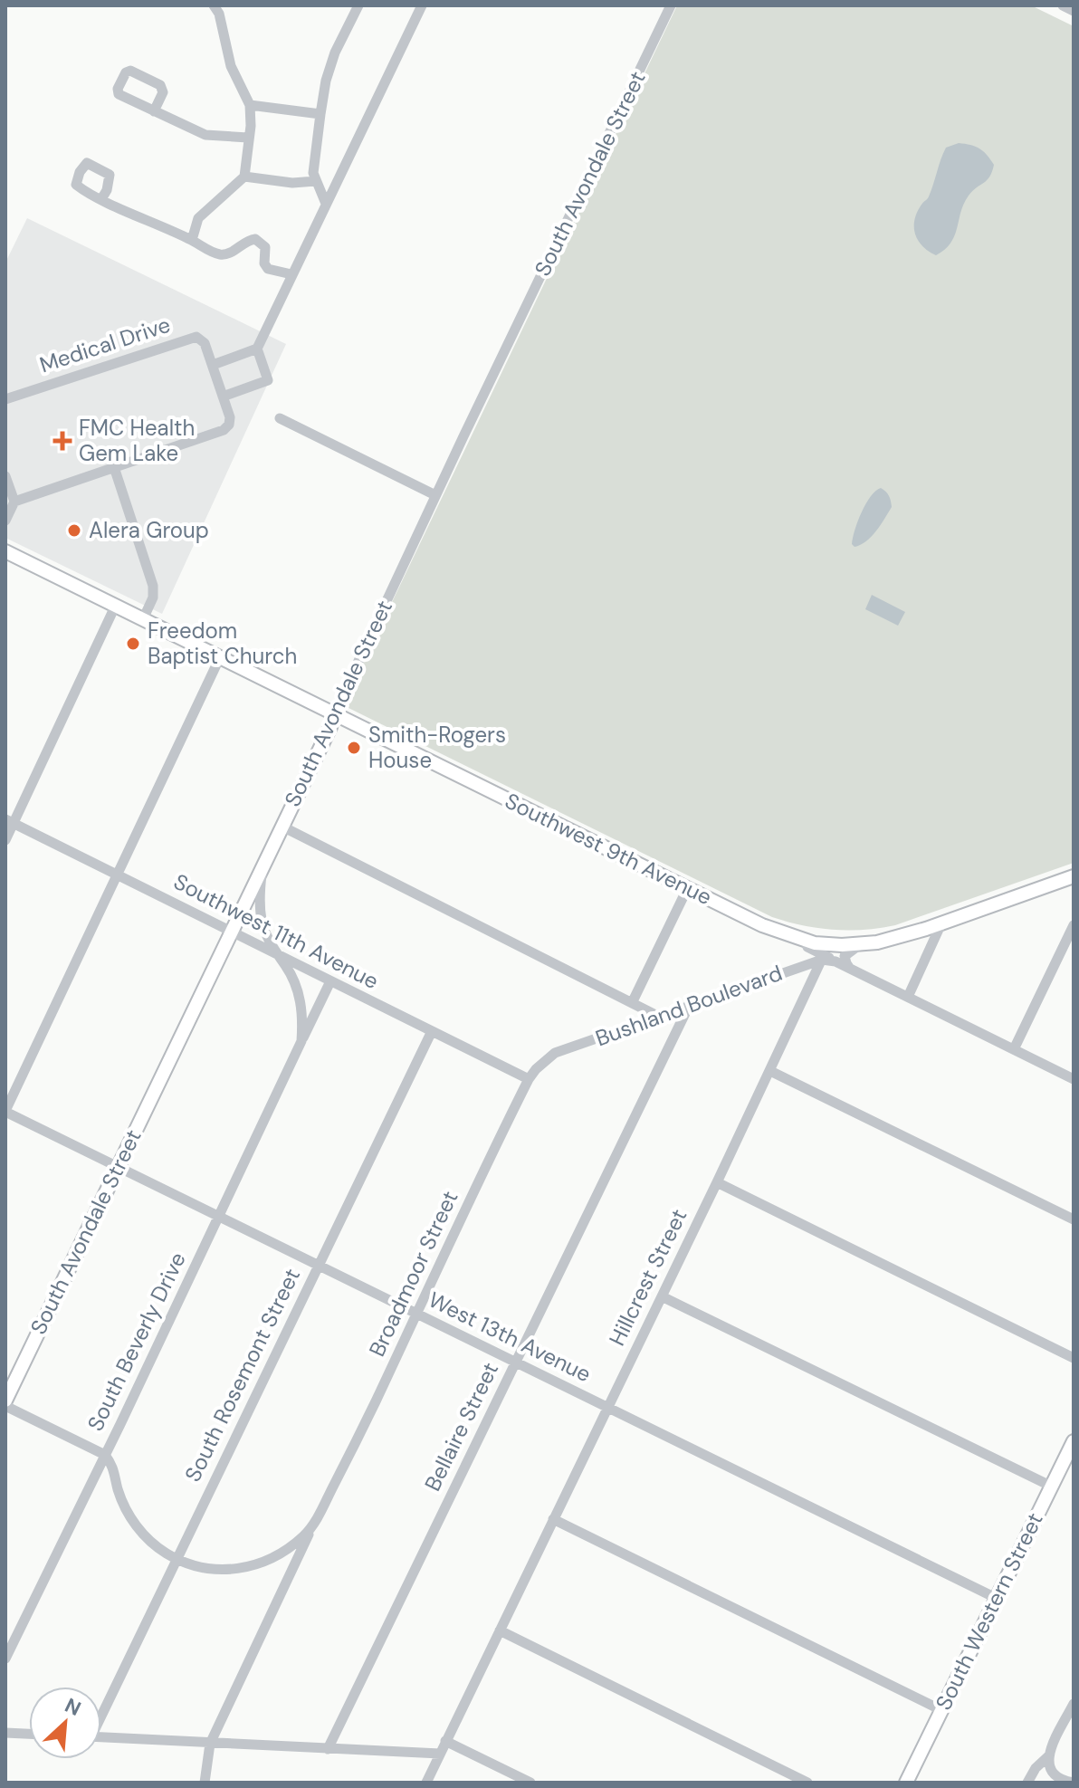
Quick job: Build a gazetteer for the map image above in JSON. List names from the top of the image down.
{
  "streets": {
    "main road": [
      "South Avondale Street",
      "Southwest 9th Avenue",
      "Bushland Boulevard",
      "South Western Street"
    ],
    "street": [
      "Medical Drive",
      "Southwest 11th Avenue",
      "Broadmoor Street",
      "Hillcrest Street",
      "West 13th Avenue",
      "South Beverly Drive",
      "South Rosemont Street",
      "Bellaire Street"
    ]
  },
  "crossings": [
    ["South Avondale Street", "Southwest 9th Avenue"],
    ["South Avondale Street", "Southwest 11th Avenue"],
    ["South Avondale Street", "West 13th Avenue"],
    ["South Avondale Street", "South Beverly Drive"],
    ["Southwest 9th Avenue", "Bushland Boulevard"],
    ["Southwest 9th Avenue", "Hillcrest Street"],
    ["Southwest 11th Avenue", "Broadmoor Street"],
    ["Southwest 11th Avenue", "South Beverly Drive"],
    ["Southwest 11th Avenue", "South Rosemont Street"],
    ["Bushland Boulevard", "Broadmoor Street"],
    ["Bushland Boulevard", "Hillcrest Street"],
    ["Bushland Boulevard", "Bellaire Street"],
    ["Broadmoor Street", "West 13th Avenue"],
    ["Broadmoor Street", "South Rosemont Street"],
    ["Hillcrest Street", "West 13th Avenue"],
    ["West 13th Avenue", "South Beverly Drive"],
    ["West 13th Avenue", "South Rosemont Street"],
    ["West 13th Avenue", "Bellaire Street"],
    ["West 13th Avenue", "South Western Street"]
  ],
  "places": {
    "health": ["FMC Health Gem Lake"],
    "other": ["Alera Group", "Freedom Baptist Church", "Smith-Rogers House"]
  },
  "north": "top right"
}
